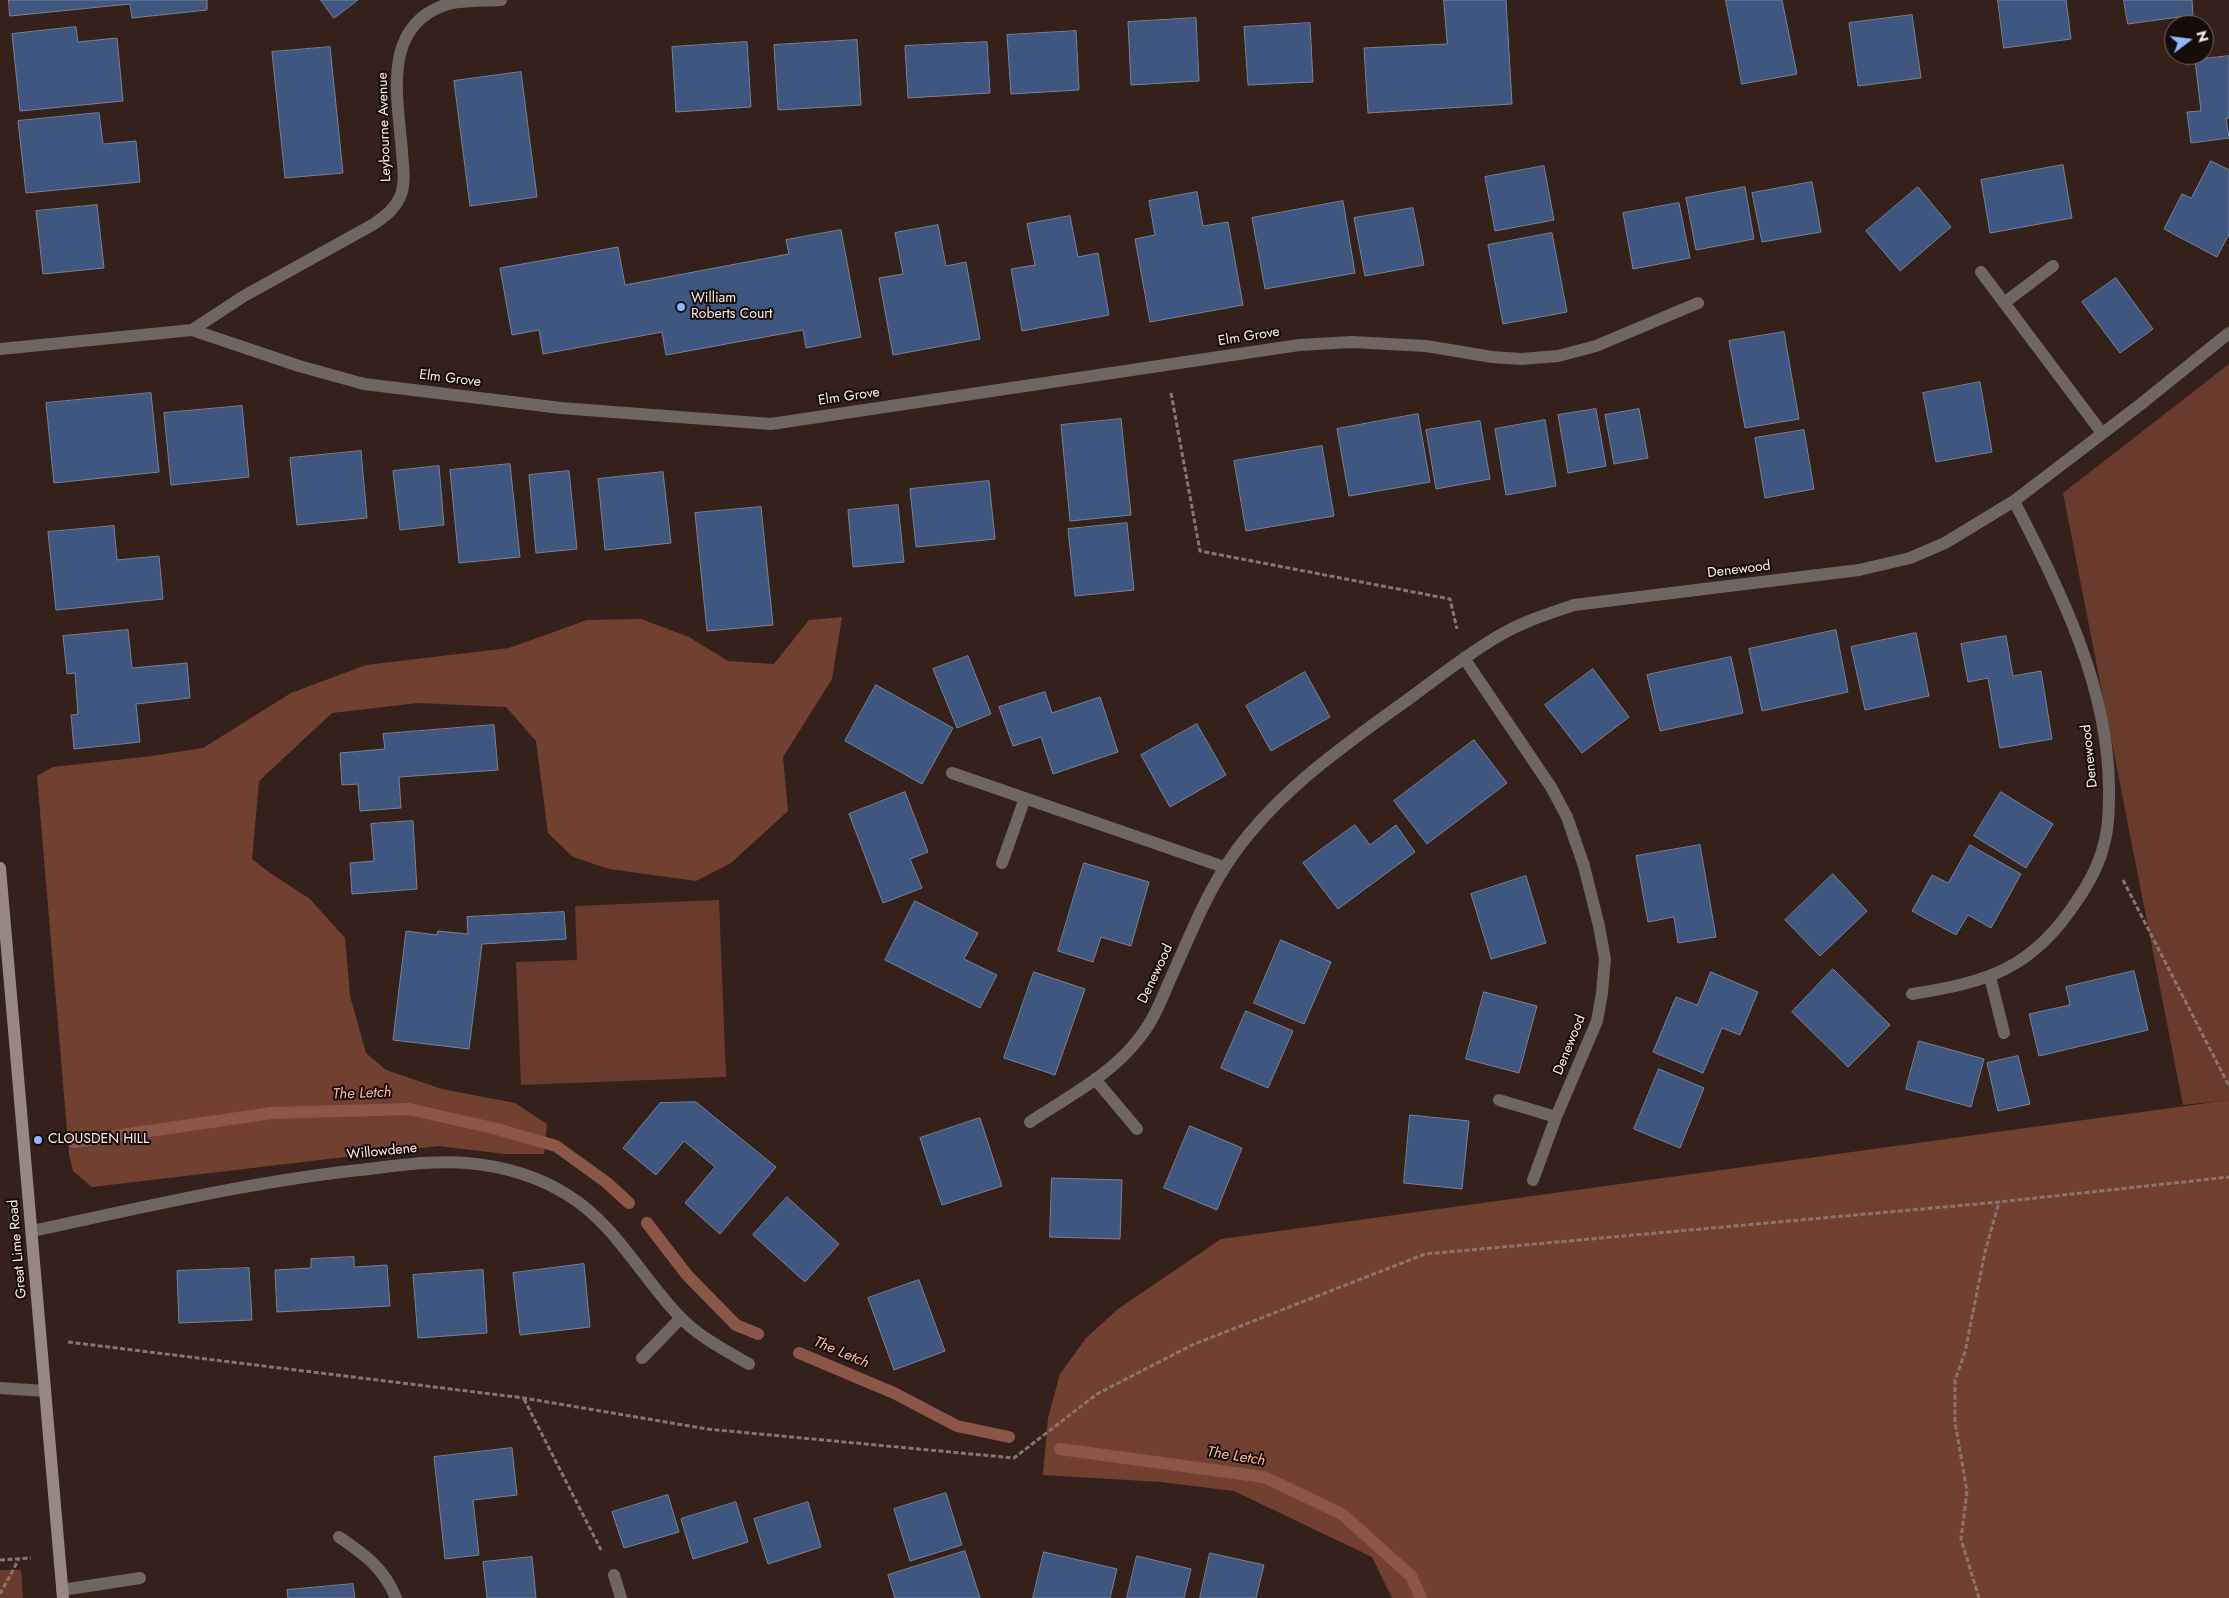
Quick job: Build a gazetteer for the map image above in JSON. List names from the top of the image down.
{
  "streets": {
    "main road": ["Great Lime Road"],
    "street": [
      "Leybourne Avenue",
      "Elm Grove",
      "Denewood",
      "Willowdene"
    ]
  },
  "crossings": [
    ["Leybourne Avenue", "Elm Grove"],
    ["Willowdene", "Great Lime Road"]
  ],
  "water": ["The Letch"],
  "places": ["William Roberts Court", "CLOUSDEN HILL"],
  "north": "right"
}
